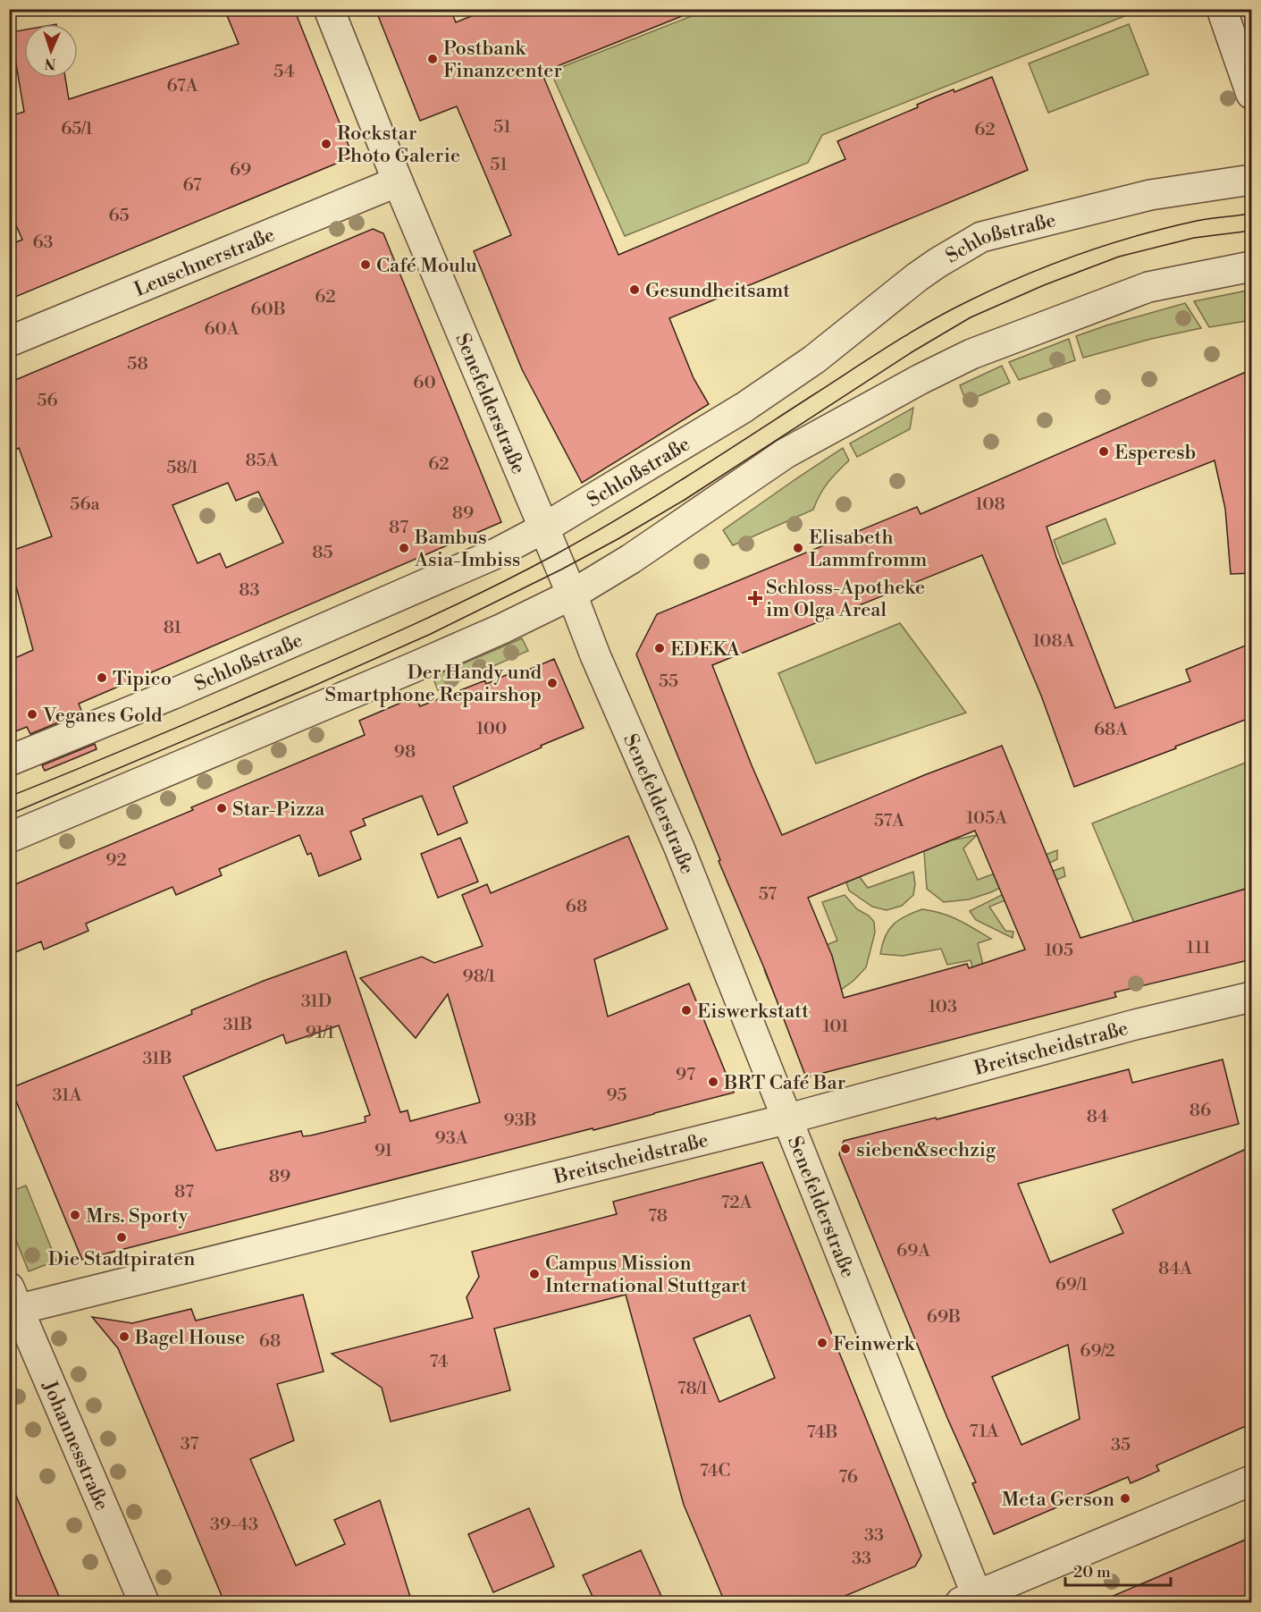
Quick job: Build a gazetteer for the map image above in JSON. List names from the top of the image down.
{
  "streets": {
    "street": [
      "Schloßstraße",
      "Leuschnerstraße",
      "Senefelderstraße",
      "Breitscheidstraße",
      "Johannesstraße"
    ]
  },
  "crossings": [
    ["Schloßstraße", "Senefelderstraße"],
    ["Leuschnerstraße", "Senefelderstraße"],
    ["Senefelderstraße", "Breitscheidstraße"],
    ["Breitscheidstraße", "Johannesstraße"]
  ],
  "places": {
    "other": [
      "Postbank Finanzcenter",
      "Rockstar Photo Galerie",
      "Café Moulu",
      "Gesundheitsamt",
      "Esperesb",
      "Bambus Asia-Imbiss",
      "Elisabeth Lammfromm",
      "EDEKA",
      "Tipico",
      "Der Handy und Smartphone Repairshop",
      "Veganes Gold",
      "Star-Pizza",
      "Eiswerkstatt",
      "BRT Café Bar",
      "sieben&sechzig",
      "Mrs. Sporty",
      "Die Stadtpiraten",
      "Campus Mission International Stuttgart",
      "Bagel House",
      "Feinwerk",
      "Meta Gerson"
    ],
    "health": ["Schloss-Apotheke im Olga Areal"]
  },
  "house_numbers": [
    "54",
    "67A",
    "51",
    "65/1",
    "62",
    "51",
    "69",
    "67",
    "65",
    "63",
    "62",
    "60B",
    "60A",
    "58",
    "60",
    "56",
    "85A",
    "62",
    "58/1",
    "56a",
    "108",
    "89",
    "87",
    "85",
    "83",
    "81",
    "108A",
    "55",
    "100",
    "68A",
    "98",
    "105A",
    "57A",
    "92",
    "57",
    "68",
    "111",
    "105",
    "98/1",
    "31D",
    "103",
    "31B",
    "101",
    "91/1",
    "31B",
    "97",
    "31A",
    "95",
    "86",
    "84",
    "93B",
    "93A",
    "91",
    "89",
    "87",
    "72A",
    "78",
    "69A",
    "84A",
    "69/1",
    "69B",
    "68",
    "69/2",
    "74",
    "78/1",
    "71A",
    "74B",
    "37",
    "35",
    "74C",
    "76",
    "39-43",
    "33",
    "33"
  ],
  "scale_bar": "20 m",
  "north": "bottom"
}
